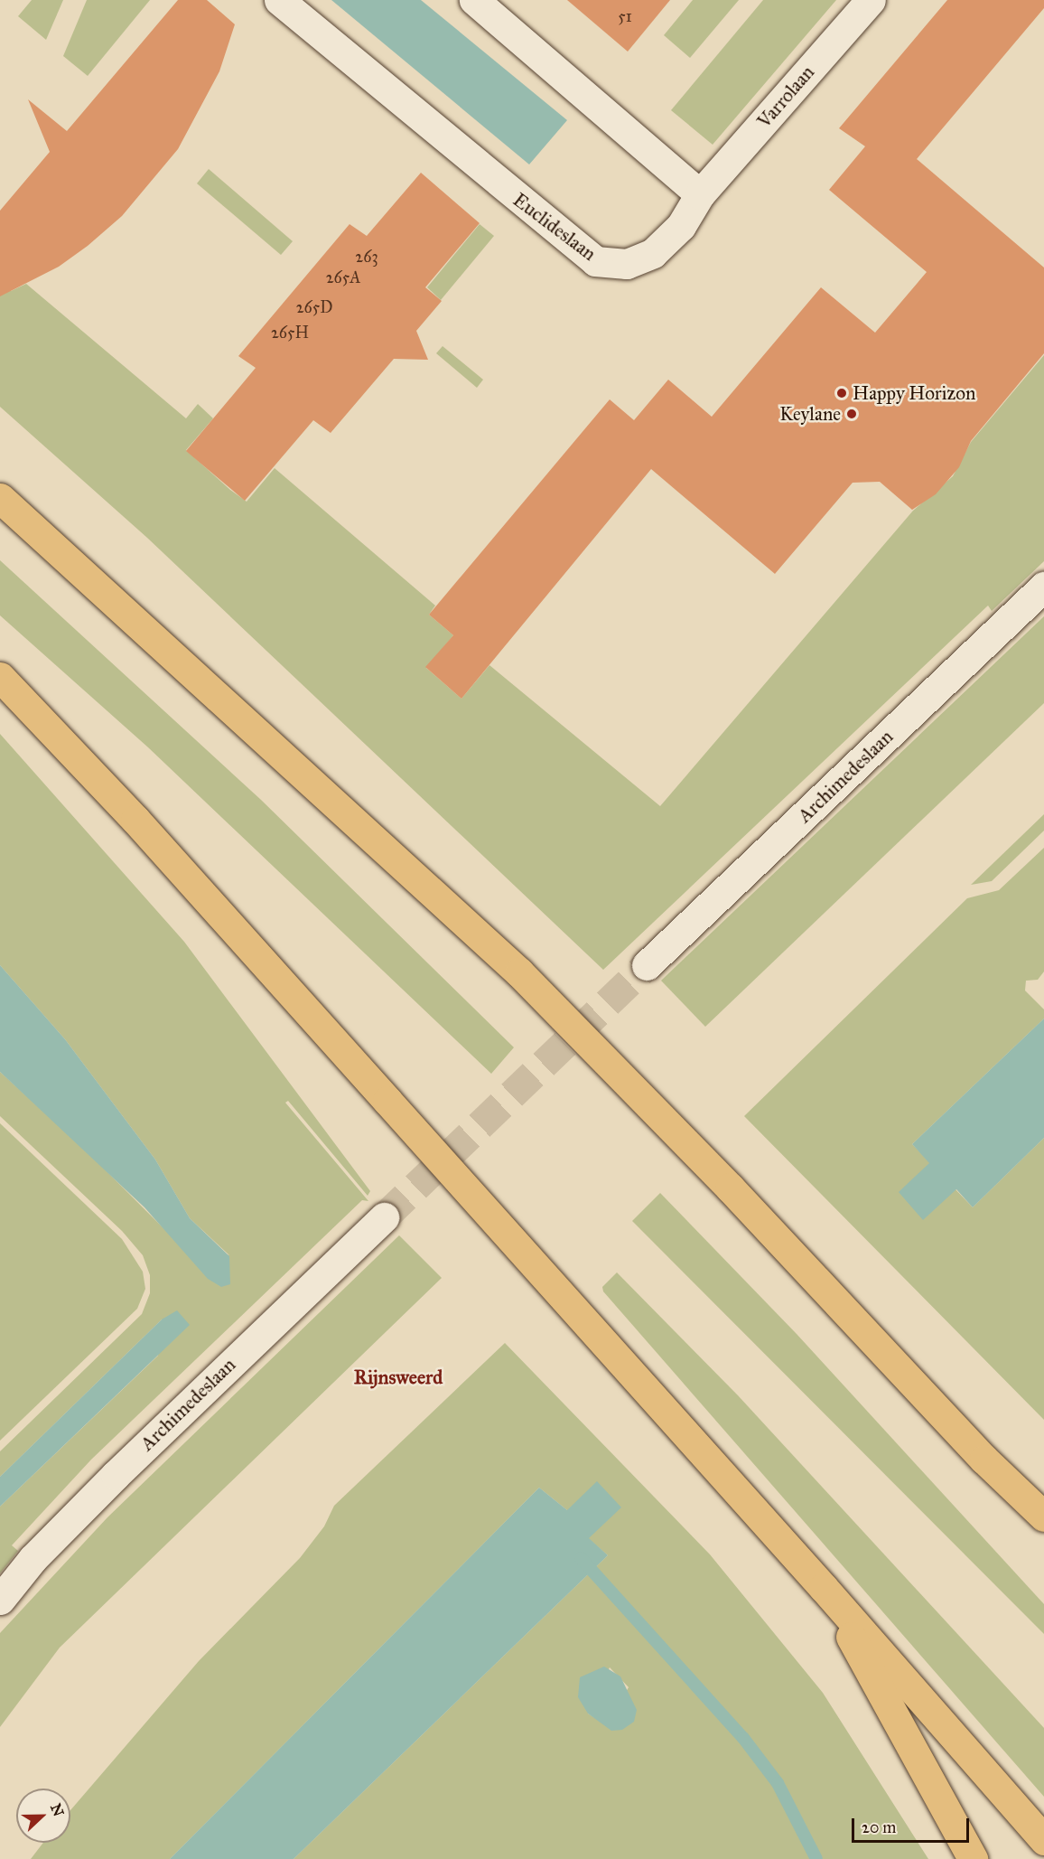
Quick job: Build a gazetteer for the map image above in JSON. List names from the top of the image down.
{
  "streets": {
    "street": ["Varrolaan", "Euclideslaan", "Archimedeslaan"]
  },
  "crossings": [
    ["Varrolaan", "Euclideslaan"]
  ],
  "districts": ["Rijnsweerd"],
  "places": ["Happy Horizon", "Keylane"],
  "house_numbers": [
    "51",
    "263",
    "265A",
    "265D",
    "265H"
  ],
  "scale_bar": "20 m",
  "north": "right"
}
